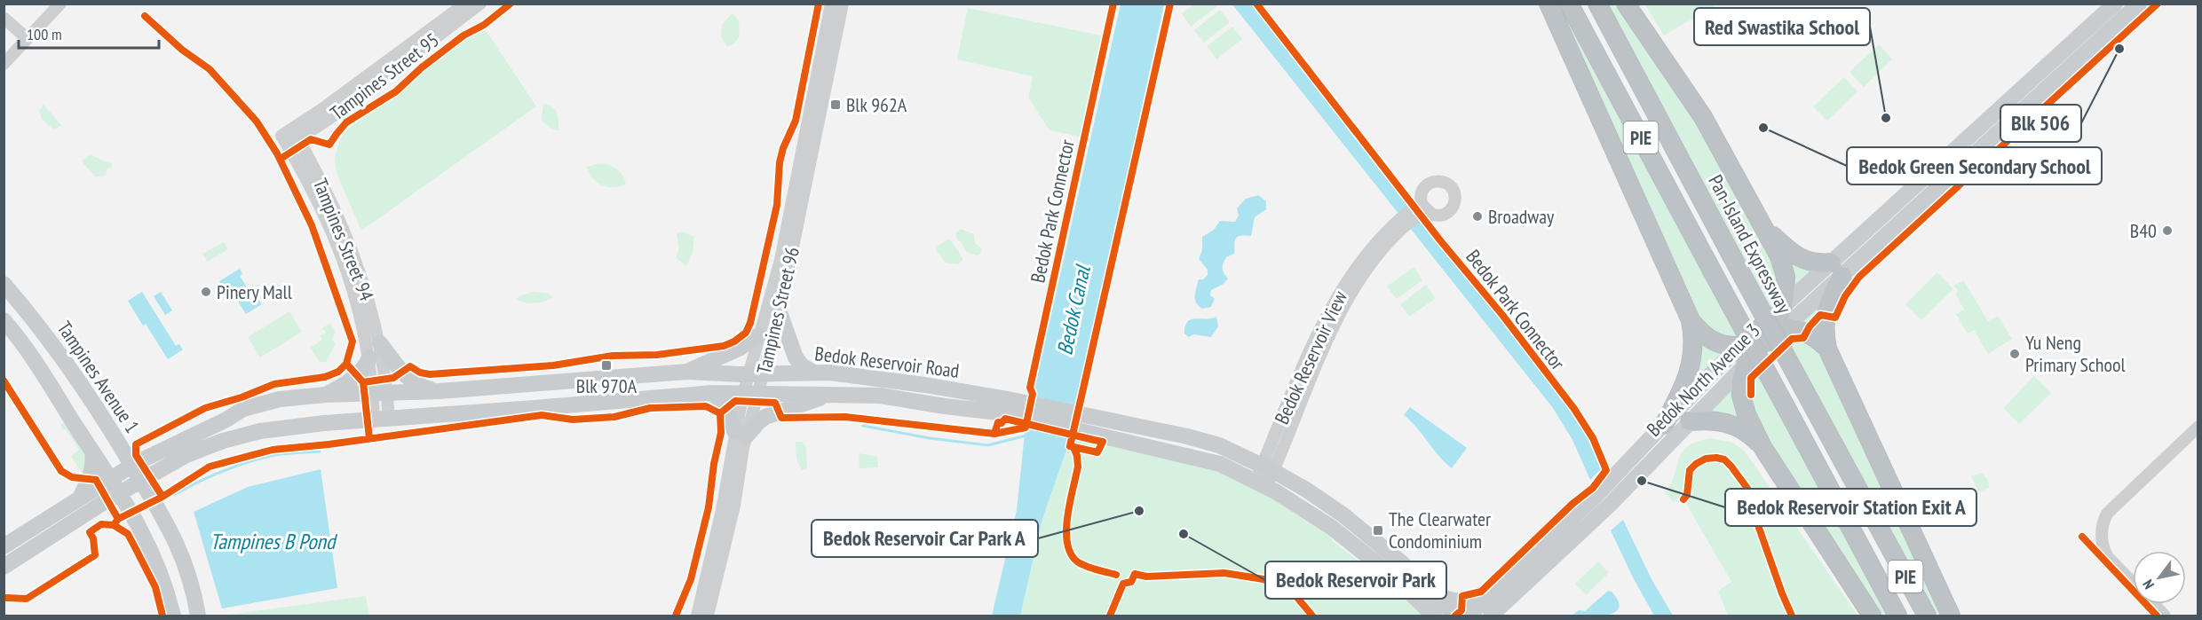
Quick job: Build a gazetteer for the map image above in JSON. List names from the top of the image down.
{
  "streets": {
    "highway": ["PIE", "Pan-Island Expressway"],
    "main road": ["Bedok Reservoir Road", "Tampines Avenue 1", "Bedok North Avenue 3"],
    "street": [
      "Tampines Street 95",
      "Tampines Street 94",
      "Tampines Street 96",
      "Bedok Reservoir View"
    ],
    "cycle path": ["Bedok Park Connector"]
  },
  "crossings": [
    ["Tampines Street 95", "Tampines Street 94"],
    ["Tampines Street 94", "Bedok Reservoir Road"],
    ["Tampines Street 96", "Bedok Reservoir Road"],
    ["Bedok Reservoir View", "Bedok Reservoir Road"],
    ["Bedok Reservoir Road", "Tampines Avenue 1"]
  ],
  "water": ["Bedok Canal", "Tampines B Pond"],
  "places": {
    "other": [
      "Blk 506",
      "Red Swastika School",
      "Bedok Green Secondary School",
      "Broadway",
      "B40",
      "Pinery Mall",
      "Yu Neng Primary School",
      "Bedok Reservoir Station Exit A",
      "Bedok Reservoir Car Park A",
      "Bedok Reservoir Park"
    ],
    "transit": ["Blk 962A", "Blk 970A", "The Clearwater Condominium"]
  },
  "scale_bar": "100 m",
  "north": "bottom left"
}
